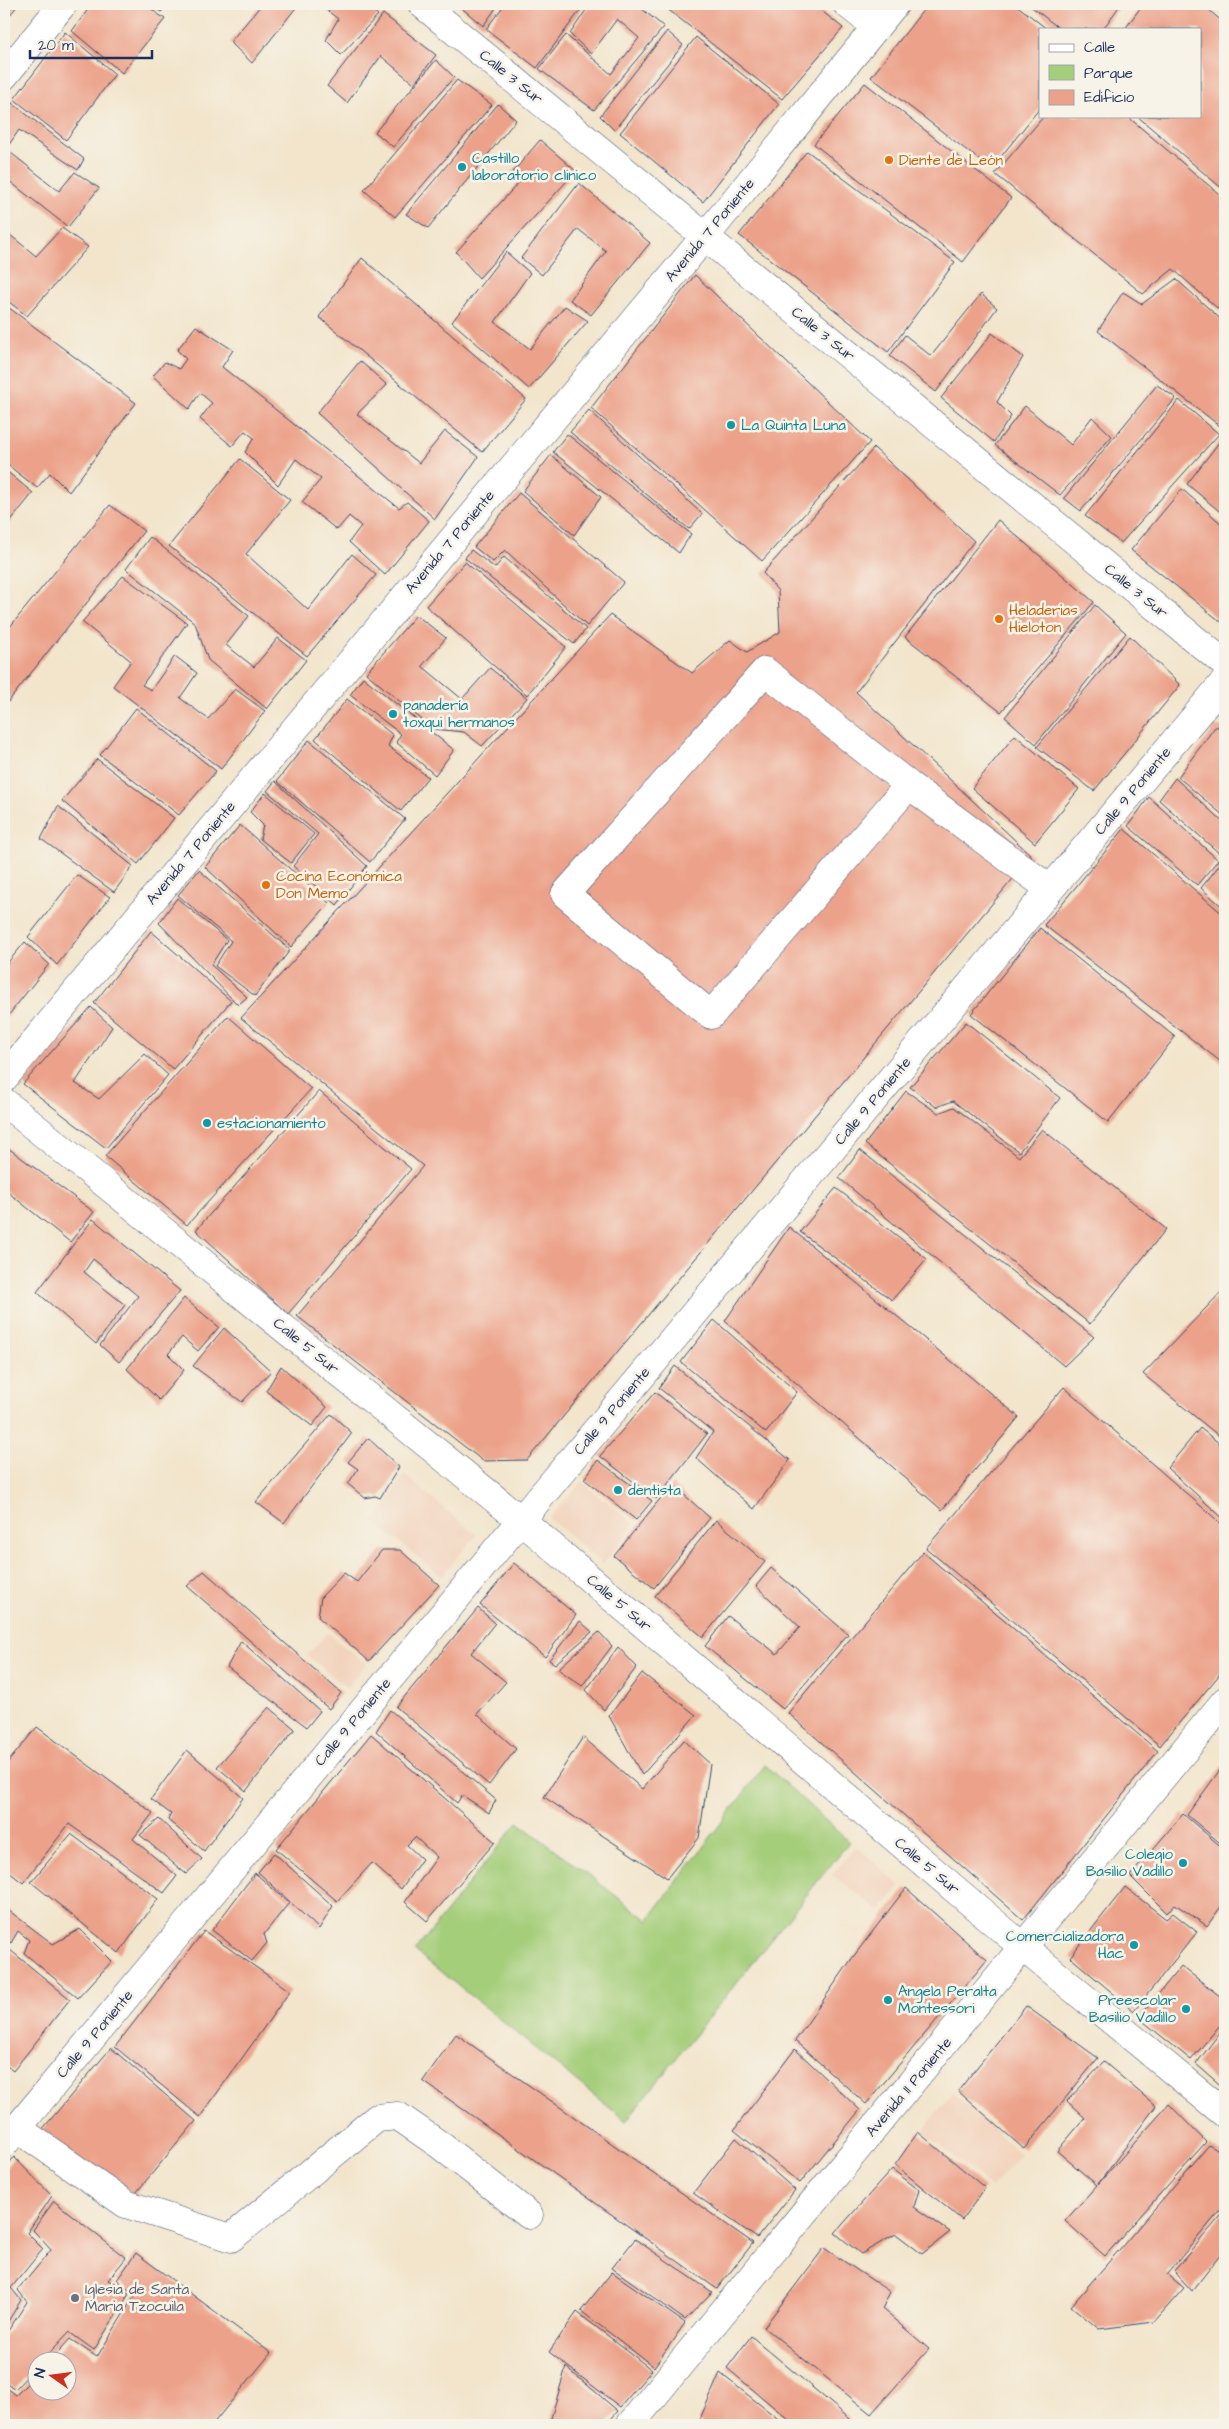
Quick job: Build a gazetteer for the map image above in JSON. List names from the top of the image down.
{
  "streets": {
    "street": [
      "Calle 3 Sur",
      "Avenida 7 Poniente",
      "Calle 9 Poniente",
      "Calle 5 Sur",
      "Avenida 11 Poniente"
    ]
  },
  "crossings": [
    ["Calle 3 Sur", "Avenida 7 Poniente"],
    ["Calle 9 Poniente", "Calle 5 Sur"],
    ["Calle 5 Sur", "Avenida 11 Poniente"]
  ],
  "places": [
    "Diente de León",
    "Castillo laboratorio clinico",
    "La Quinta Luna",
    "Heladerias Hieloton",
    "panadería toxqui hermanos",
    "Cocina Económica Don Memo",
    "estacionamiento",
    "dentista",
    "Colegio Basilio Vadillo",
    "Comercializadora Hac",
    "Angela Peralta Montessori",
    "Preescolar Basilio Vadillo",
    "Iglesia de Santa Maria Tzocuila"
  ],
  "legend": ["Calle", "Parque", "Edificio"],
  "scale_bar": "20 m",
  "north": "left"
}
